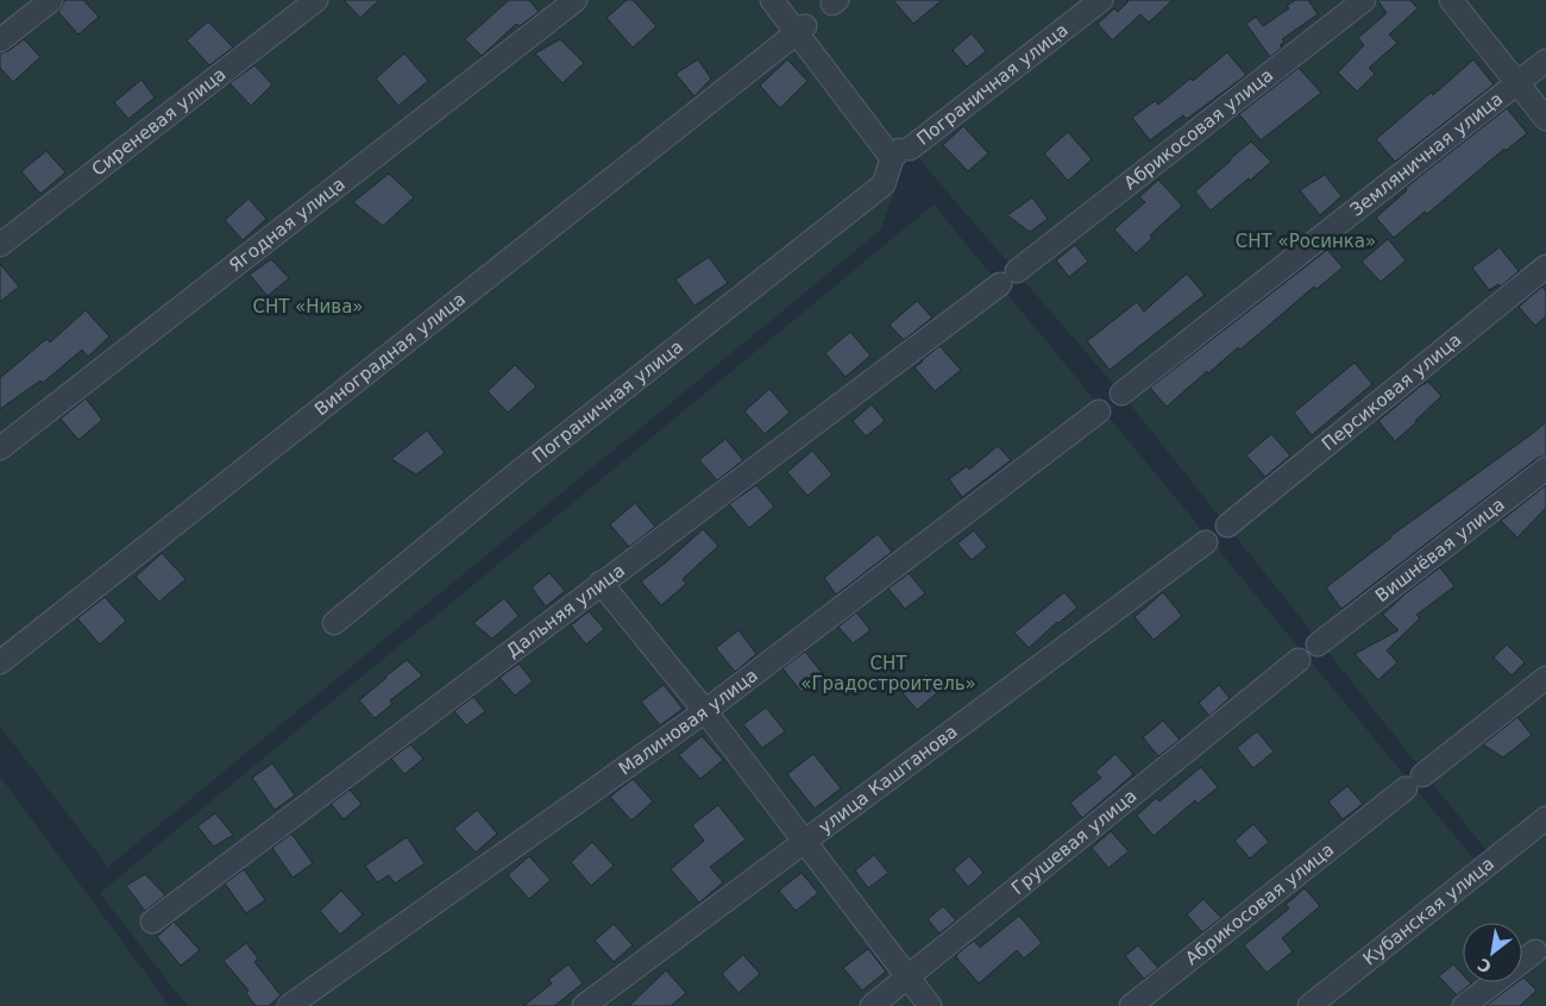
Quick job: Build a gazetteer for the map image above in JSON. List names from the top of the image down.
{
  "streets": {
    "street": [
      "Пограничная улица",
      "Сиреневая улица",
      "Абрикосовая улица",
      "Земляничная улица",
      "Ягодная улица",
      "Виноградная улица",
      "Персиковая улица",
      "Вишнёвая улица",
      "Дальняя улица",
      "Малиновая улица",
      "улица Каштанова",
      "Грушевая улица",
      "Кубанская улица"
    ]
  },
  "crossings": [
    ["Абрикосовая улица", "Дальняя улица"]
  ],
  "parks": ["СНТ «Росинка»", "СНТ «Нива»", "СНТ «Градостроитель»"],
  "north": "bottom left"
}
